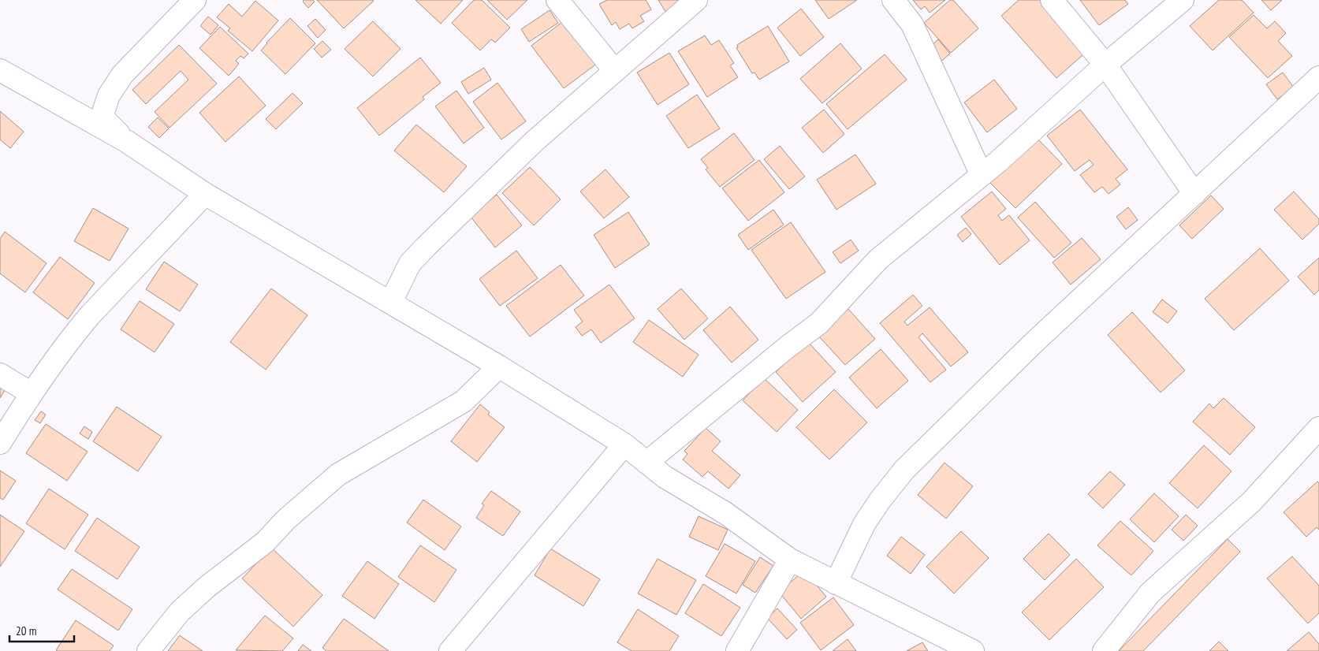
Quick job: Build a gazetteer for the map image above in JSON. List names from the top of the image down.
{
  "scale_bar": "20 m"
}
